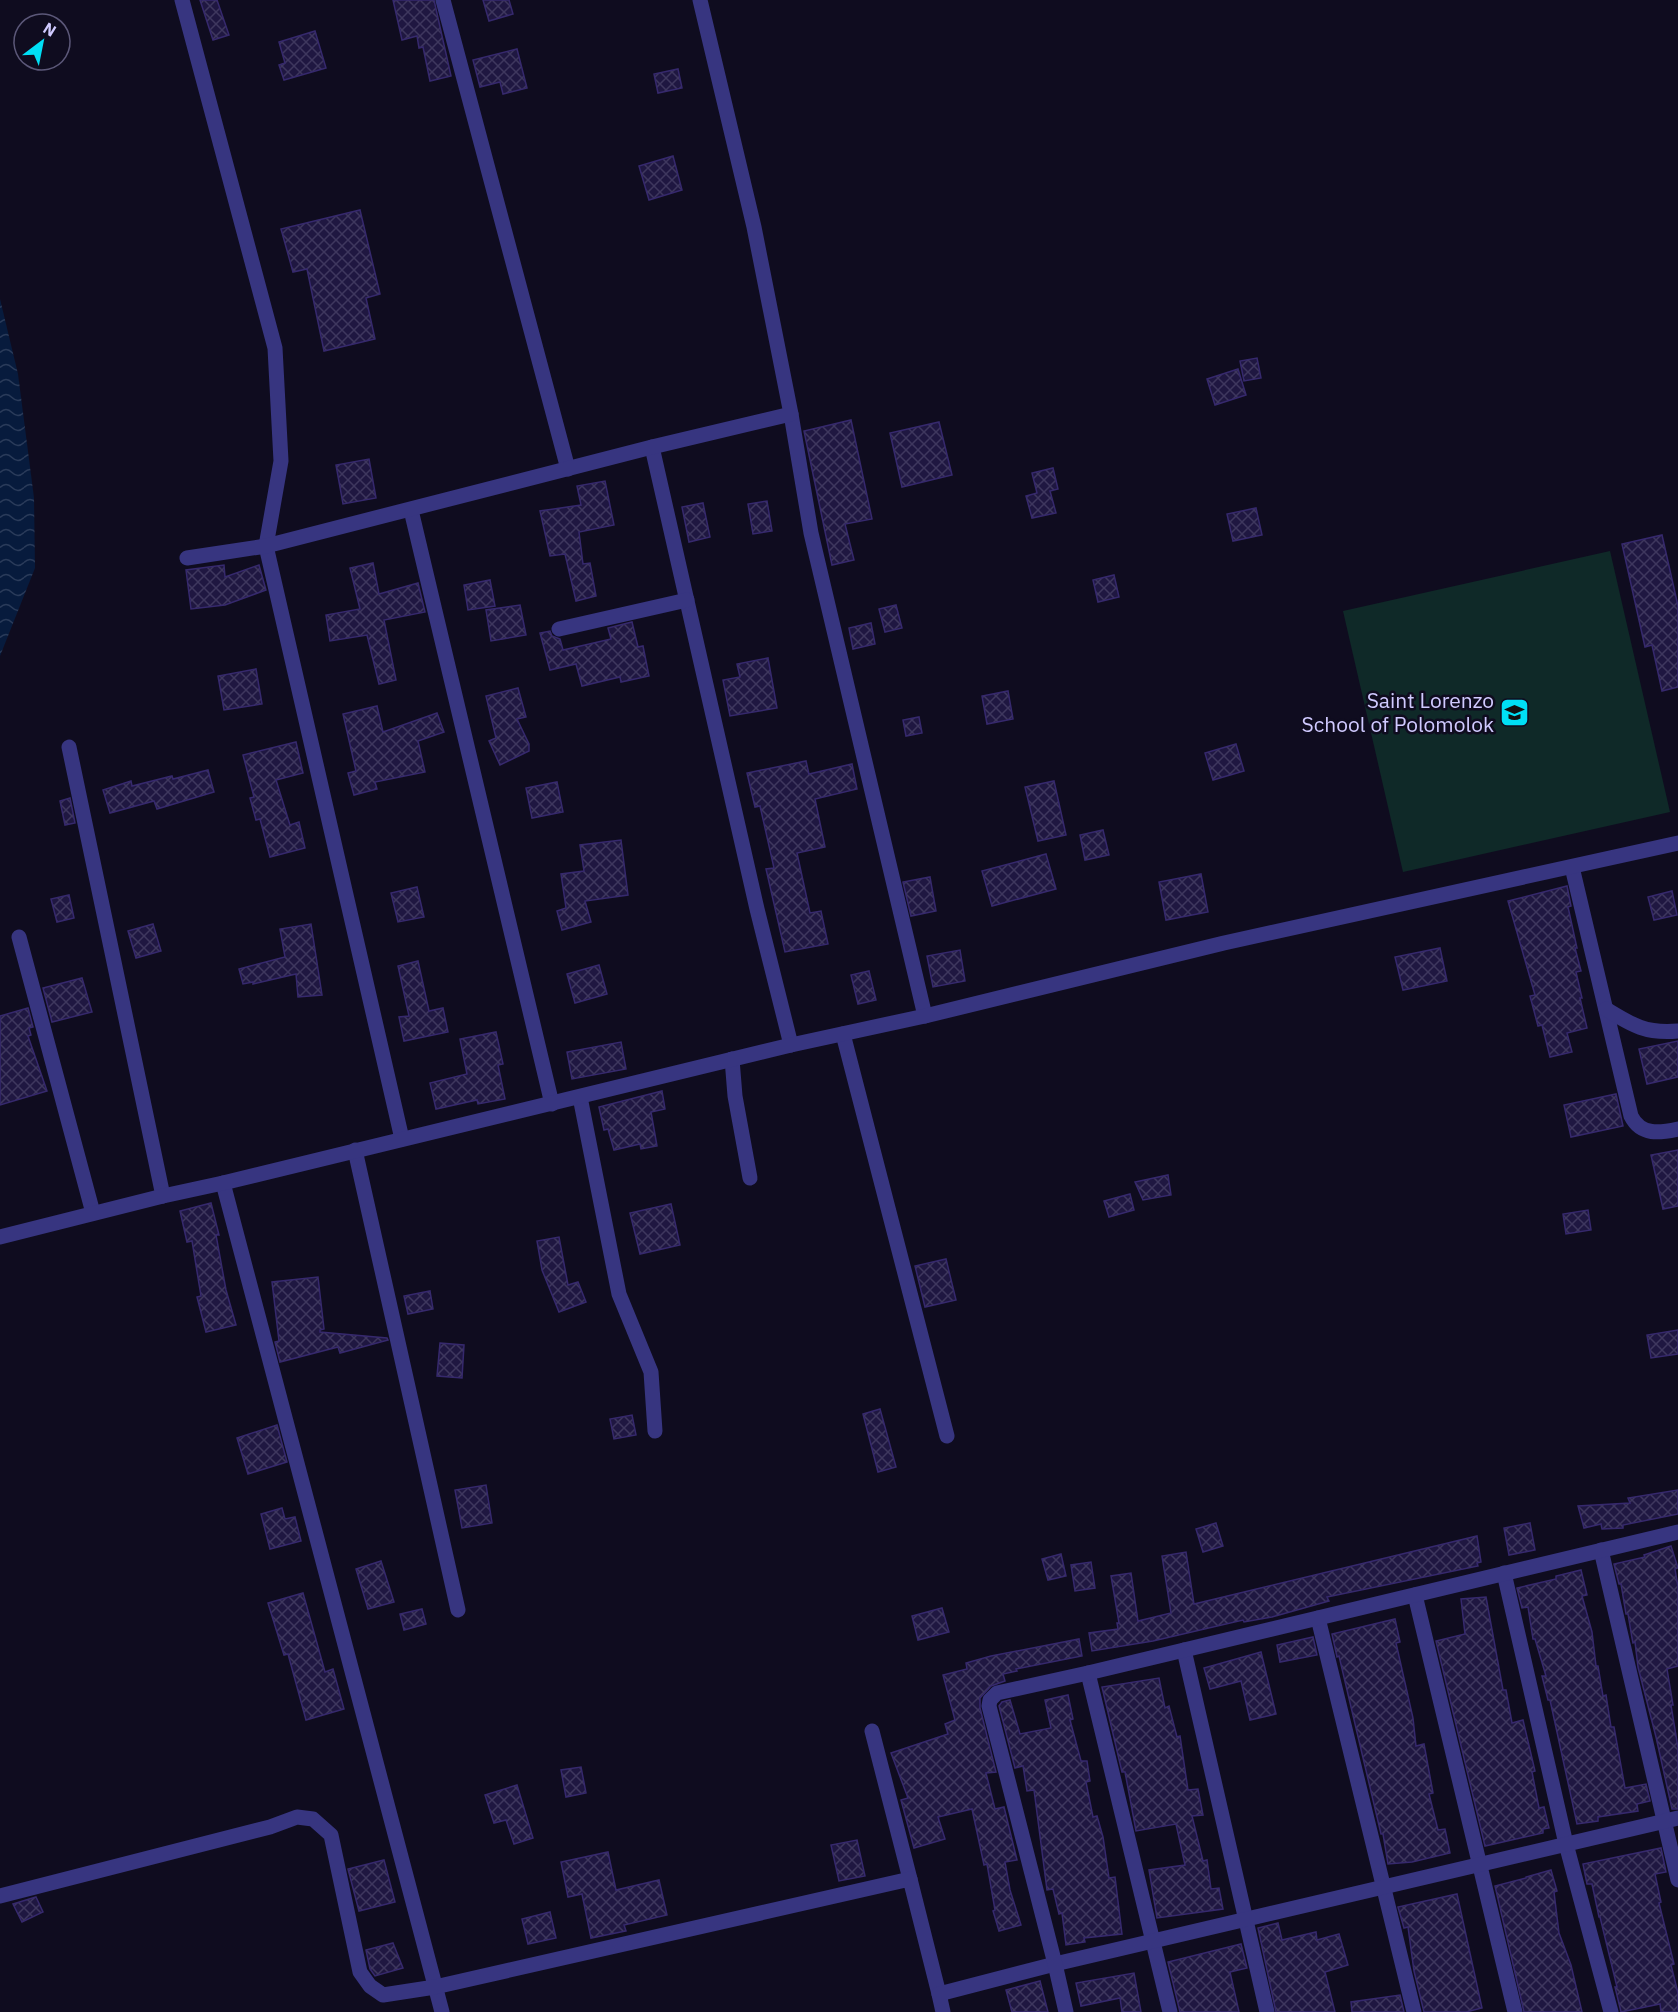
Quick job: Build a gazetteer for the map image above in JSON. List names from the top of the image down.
{
  "places": {
    "school or university": ["Saint Lorenzo School of Polomolok"]
  },
  "north": "top right"
}
